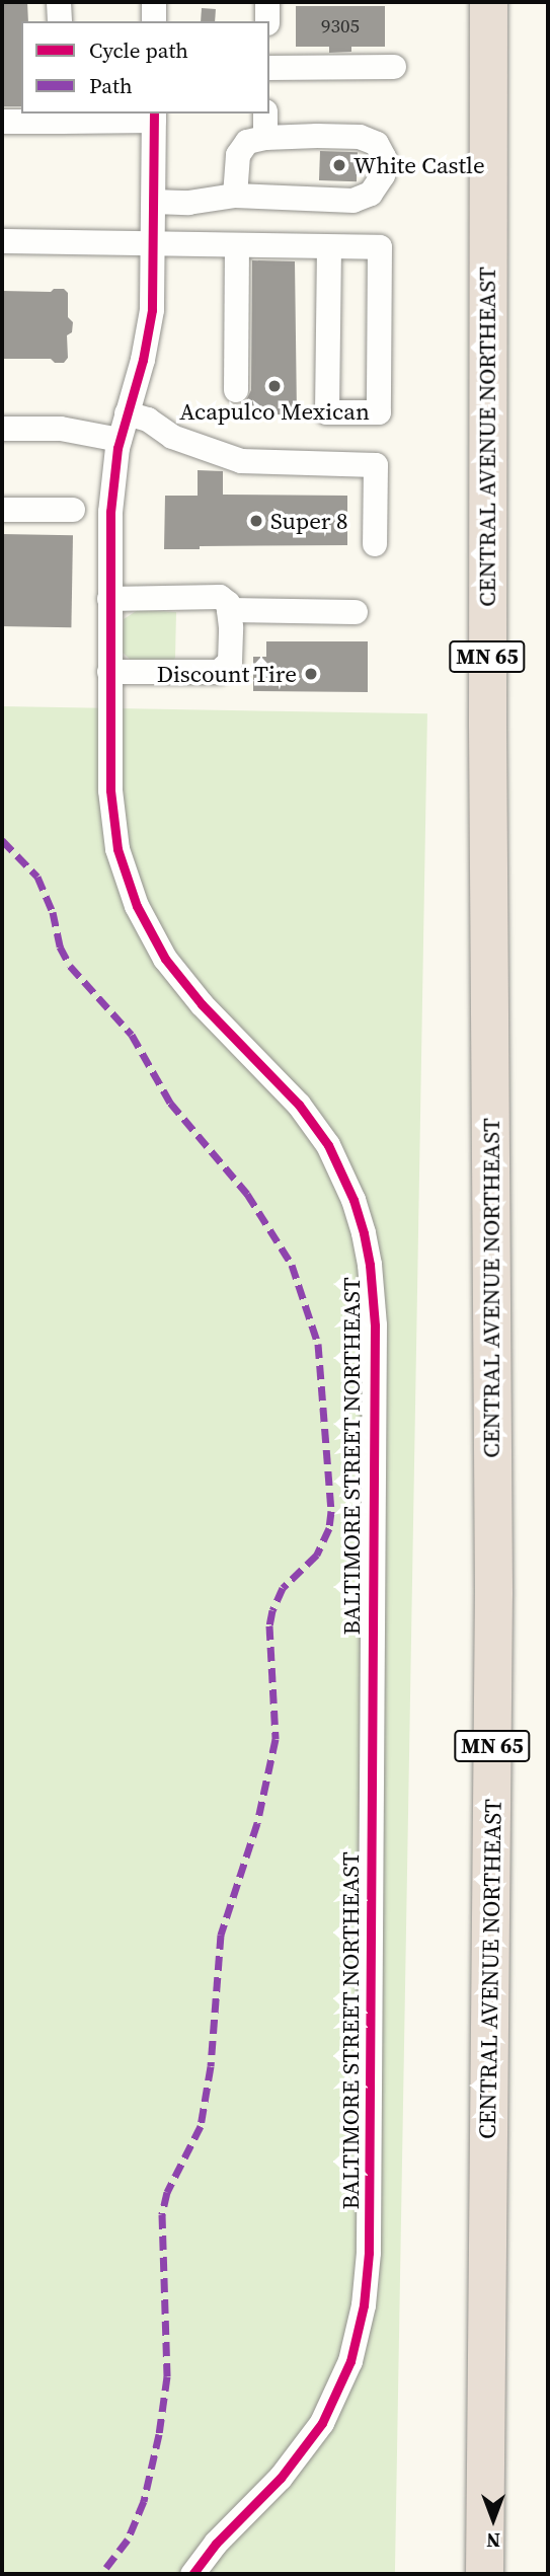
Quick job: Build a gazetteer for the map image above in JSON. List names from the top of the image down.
{
  "streets": {
    "highway": ["CENTRAL AVENUE NORTHEAST", "MN 65"],
    "street": ["BALTIMORE STREET NORTHEAST"]
  },
  "places": [
    "White Castle",
    "Acapulco Mexican",
    "Super 8",
    "Discount Tire"
  ],
  "house_numbers": ["9305"],
  "legend": ["Cycle path", "Path"],
  "north": "bottom"
}
